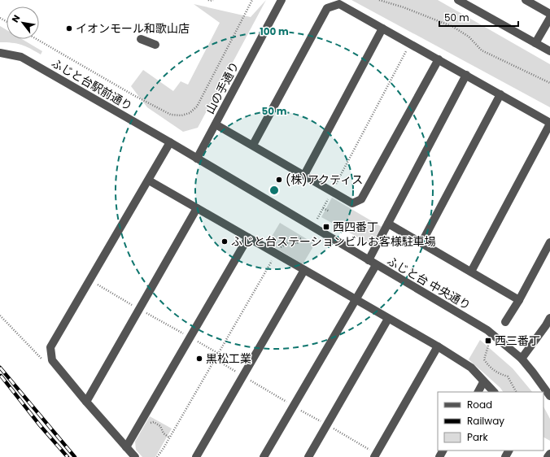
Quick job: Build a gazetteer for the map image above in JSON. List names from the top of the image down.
{
  "streets": {
    "street": ["ふじと台駅前通り", "山の手通り", "ふじと台 中央通り"]
  },
  "crossings": [
    ["山の手通り", "ふじと台 中央通り"]
  ],
  "places": {
    "other": [
      "イオンモール和歌山店",
      "(株)アクティス",
      "ふじと台ステーションビルお客様駐車場",
      "黒松工業"
    ],
    "transit": ["西四番丁", "西三番丁"]
  },
  "legend": ["Road", "Railway", "Park"],
  "scale_bar": "50 m",
  "north": "top left",
  "rings": ["100 m", "50 m"]
}
